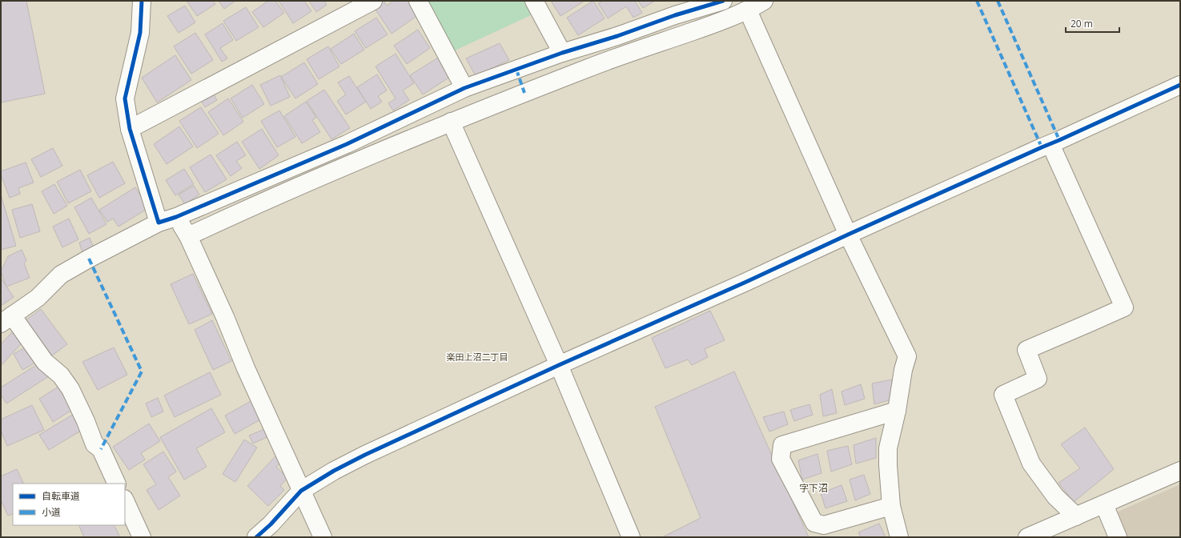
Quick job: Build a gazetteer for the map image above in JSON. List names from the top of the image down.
{
  "districts": ["楽田上沼二丁目", "字下沼"],
  "legend": ["自転車道", "小道"],
  "scale_bar": "20 m"
}
